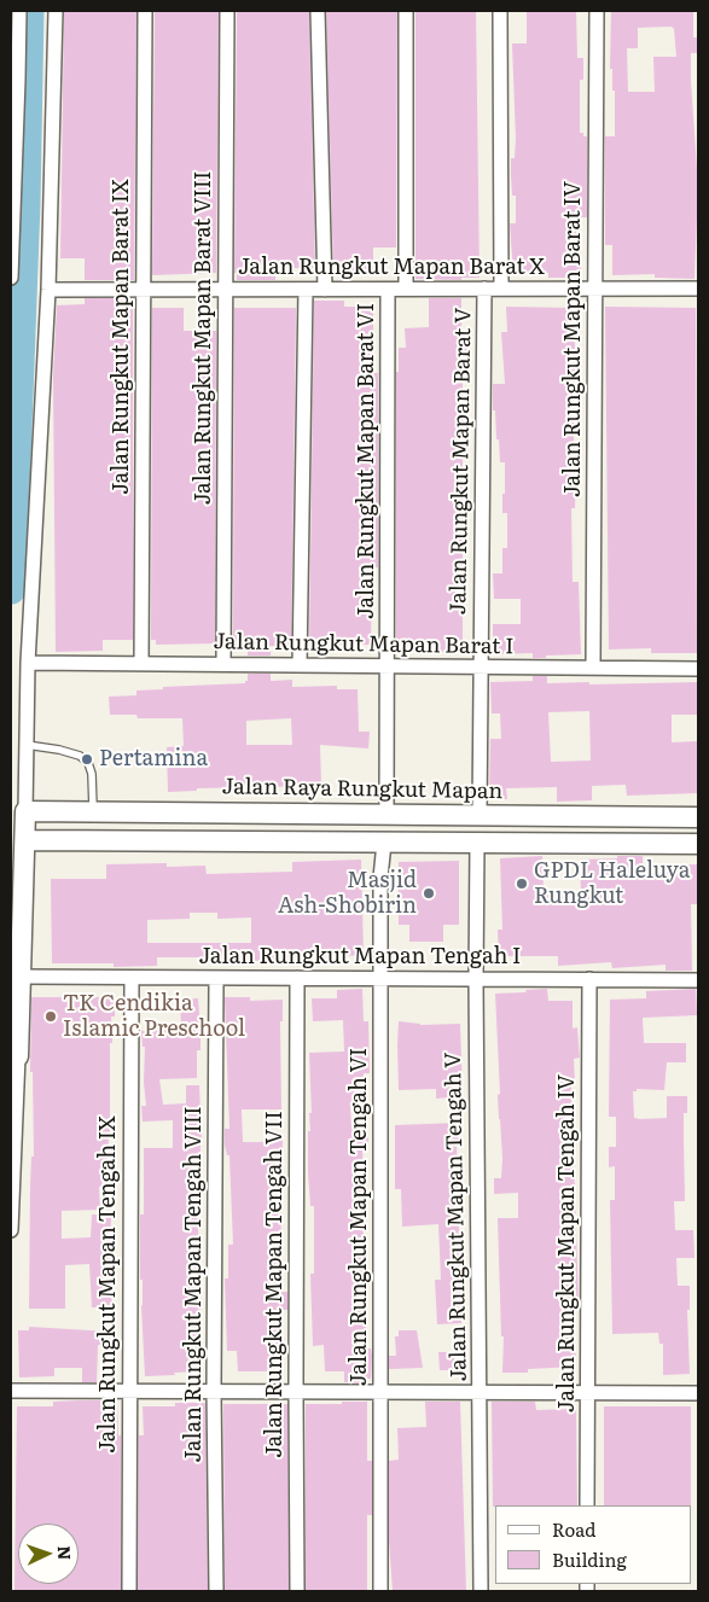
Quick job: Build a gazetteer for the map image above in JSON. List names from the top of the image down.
{
  "streets": {
    "street": [
      "Jalan Rungkut Mapan Barat X",
      "Jalan Rungkut Mapan Barat IX",
      "Jalan Rungkut Mapan Barat VIII",
      "Jalan Rungkut Mapan Barat IV",
      "Jalan Rungkut Mapan Barat VI",
      "Jalan Rungkut Mapan Barat V",
      "Jalan Rungkut Mapan Barat I",
      "Jalan Raya Rungkut Mapan",
      "Jalan Rungkut Mapan Tengah I",
      "Jalan Rungkut Mapan Tengah VI",
      "Jalan Rungkut Mapan Tengah V",
      "Jalan Rungkut Mapan Tengah IV",
      "Jalan Rungkut Mapan Tengah IX",
      "Jalan Rungkut Mapan Tengah VIII",
      "Jalan Rungkut Mapan Tengah VII"
    ]
  },
  "crossings": [
    ["Jalan Rungkut Mapan Barat X", "Jalan Rungkut Mapan Barat IX"],
    ["Jalan Rungkut Mapan Barat X", "Jalan Rungkut Mapan Barat VIII"],
    ["Jalan Rungkut Mapan Barat X", "Jalan Rungkut Mapan Barat IV"],
    ["Jalan Rungkut Mapan Barat X", "Jalan Rungkut Mapan Barat VI"],
    ["Jalan Rungkut Mapan Barat X", "Jalan Rungkut Mapan Barat V"],
    ["Jalan Rungkut Mapan Barat IX", "Jalan Rungkut Mapan Barat I"],
    ["Jalan Rungkut Mapan Barat VIII", "Jalan Rungkut Mapan Barat I"],
    ["Jalan Rungkut Mapan Barat IV", "Jalan Rungkut Mapan Barat I"],
    ["Jalan Rungkut Mapan Barat VI", "Jalan Rungkut Mapan Barat I"],
    ["Jalan Rungkut Mapan Barat VI", "Jalan Raya Rungkut Mapan"],
    ["Jalan Rungkut Mapan Barat V", "Jalan Rungkut Mapan Barat I"],
    ["Jalan Rungkut Mapan Barat V", "Jalan Raya Rungkut Mapan"],
    ["Jalan Rungkut Mapan Tengah I", "Jalan Rungkut Mapan Tengah VI"],
    ["Jalan Rungkut Mapan Tengah I", "Jalan Rungkut Mapan Tengah V"],
    ["Jalan Rungkut Mapan Tengah I", "Jalan Rungkut Mapan Tengah IV"],
    ["Jalan Rungkut Mapan Tengah I", "Jalan Rungkut Mapan Tengah IX"],
    ["Jalan Rungkut Mapan Tengah I", "Jalan Rungkut Mapan Tengah VIII"],
    ["Jalan Rungkut Mapan Tengah I", "Jalan Rungkut Mapan Tengah VII"]
  ],
  "places": [
    "Pertamina",
    "GPDL Haleluya Rungkut",
    "Masjid Ash-Shobirin",
    "TK Cendikia Islamic Preschool"
  ],
  "legend": ["Road", "Building"],
  "north": "right"
}
